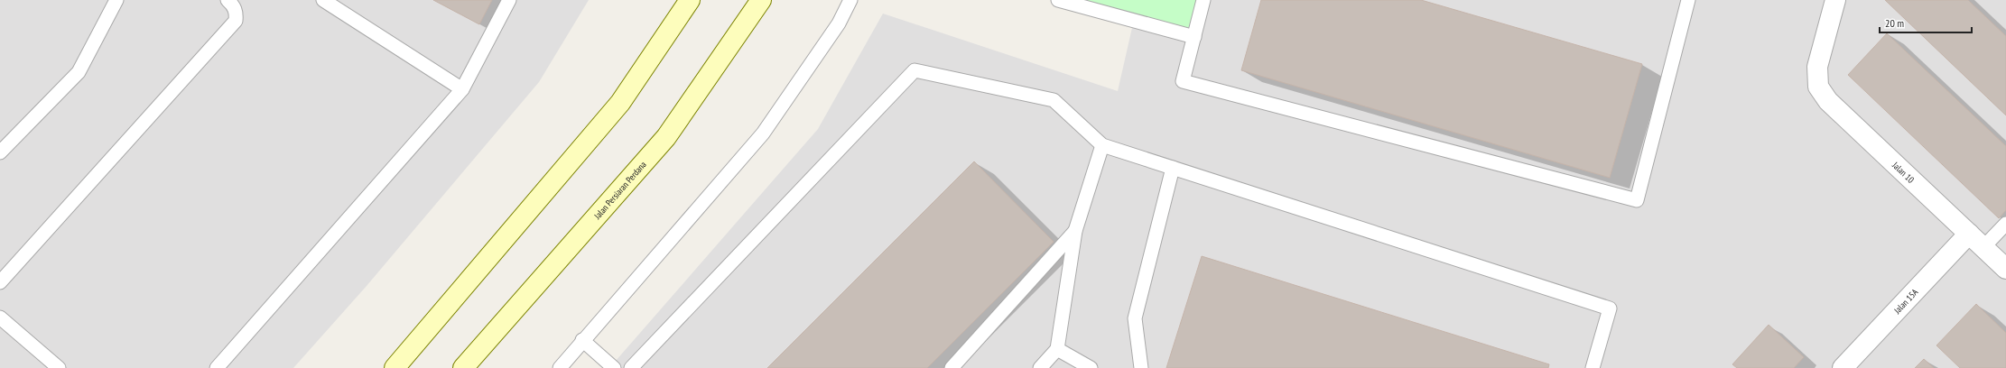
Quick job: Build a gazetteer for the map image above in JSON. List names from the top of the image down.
{
  "streets": {
    "street": ["Jalan 10", "Jalan Persiaran Perdana", "Jalan 15A"]
  },
  "crossings": [
    ["Jalan 10", "Jalan 15A"]
  ],
  "scale_bar": "20 m"
}
